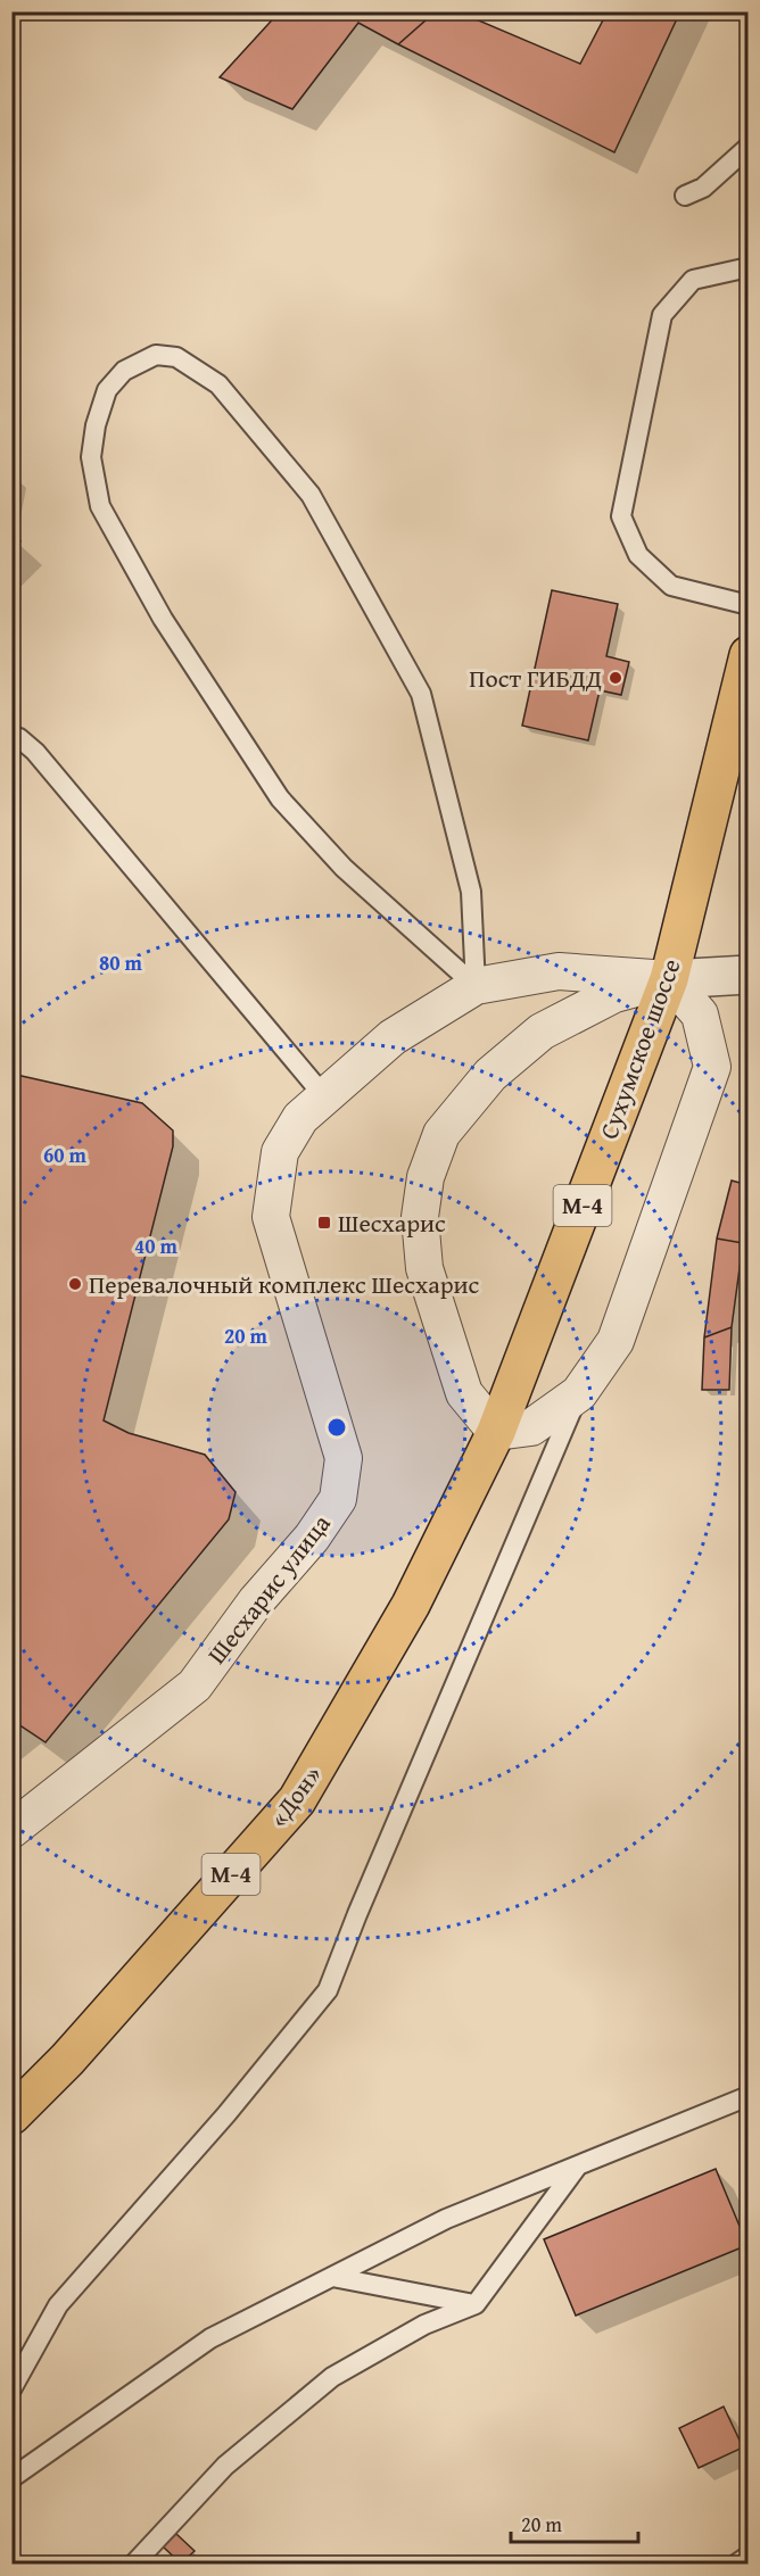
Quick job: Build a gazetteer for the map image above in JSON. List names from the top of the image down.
{
  "streets": {
    "highway": ["Сухумское шоссе", "М-4", "«Дон»"],
    "street": ["Шесхарис улица"]
  },
  "crossings": [
    ["Сухумское шоссе", "Шесхарис улица"],
    ["Сухумское шоссе", "«Дон»"]
  ],
  "places": {
    "other": ["Пост ГИБДД", "Перевалочный комплекс Шесхарис"],
    "transit": ["Шесхарис"]
  },
  "scale_bar": "20 m",
  "rings": [
    "80 m",
    "60 m",
    "40 m",
    "20 m"
  ]
}
